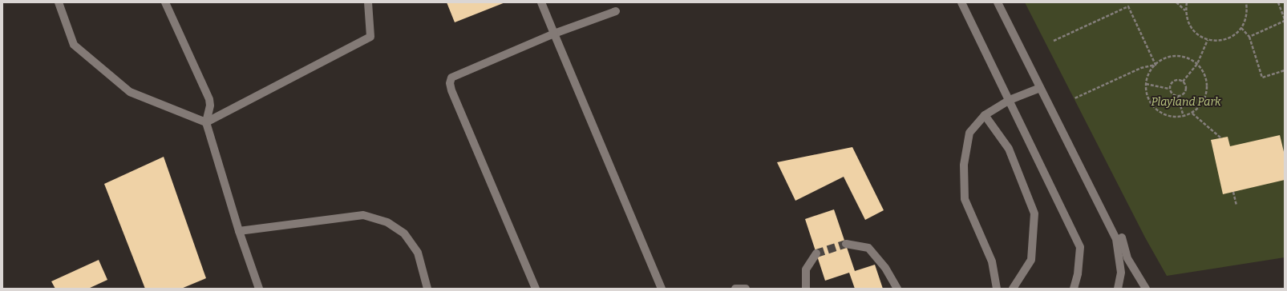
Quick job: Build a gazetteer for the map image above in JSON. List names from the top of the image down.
{
  "parks": ["Playland Park"]
}
